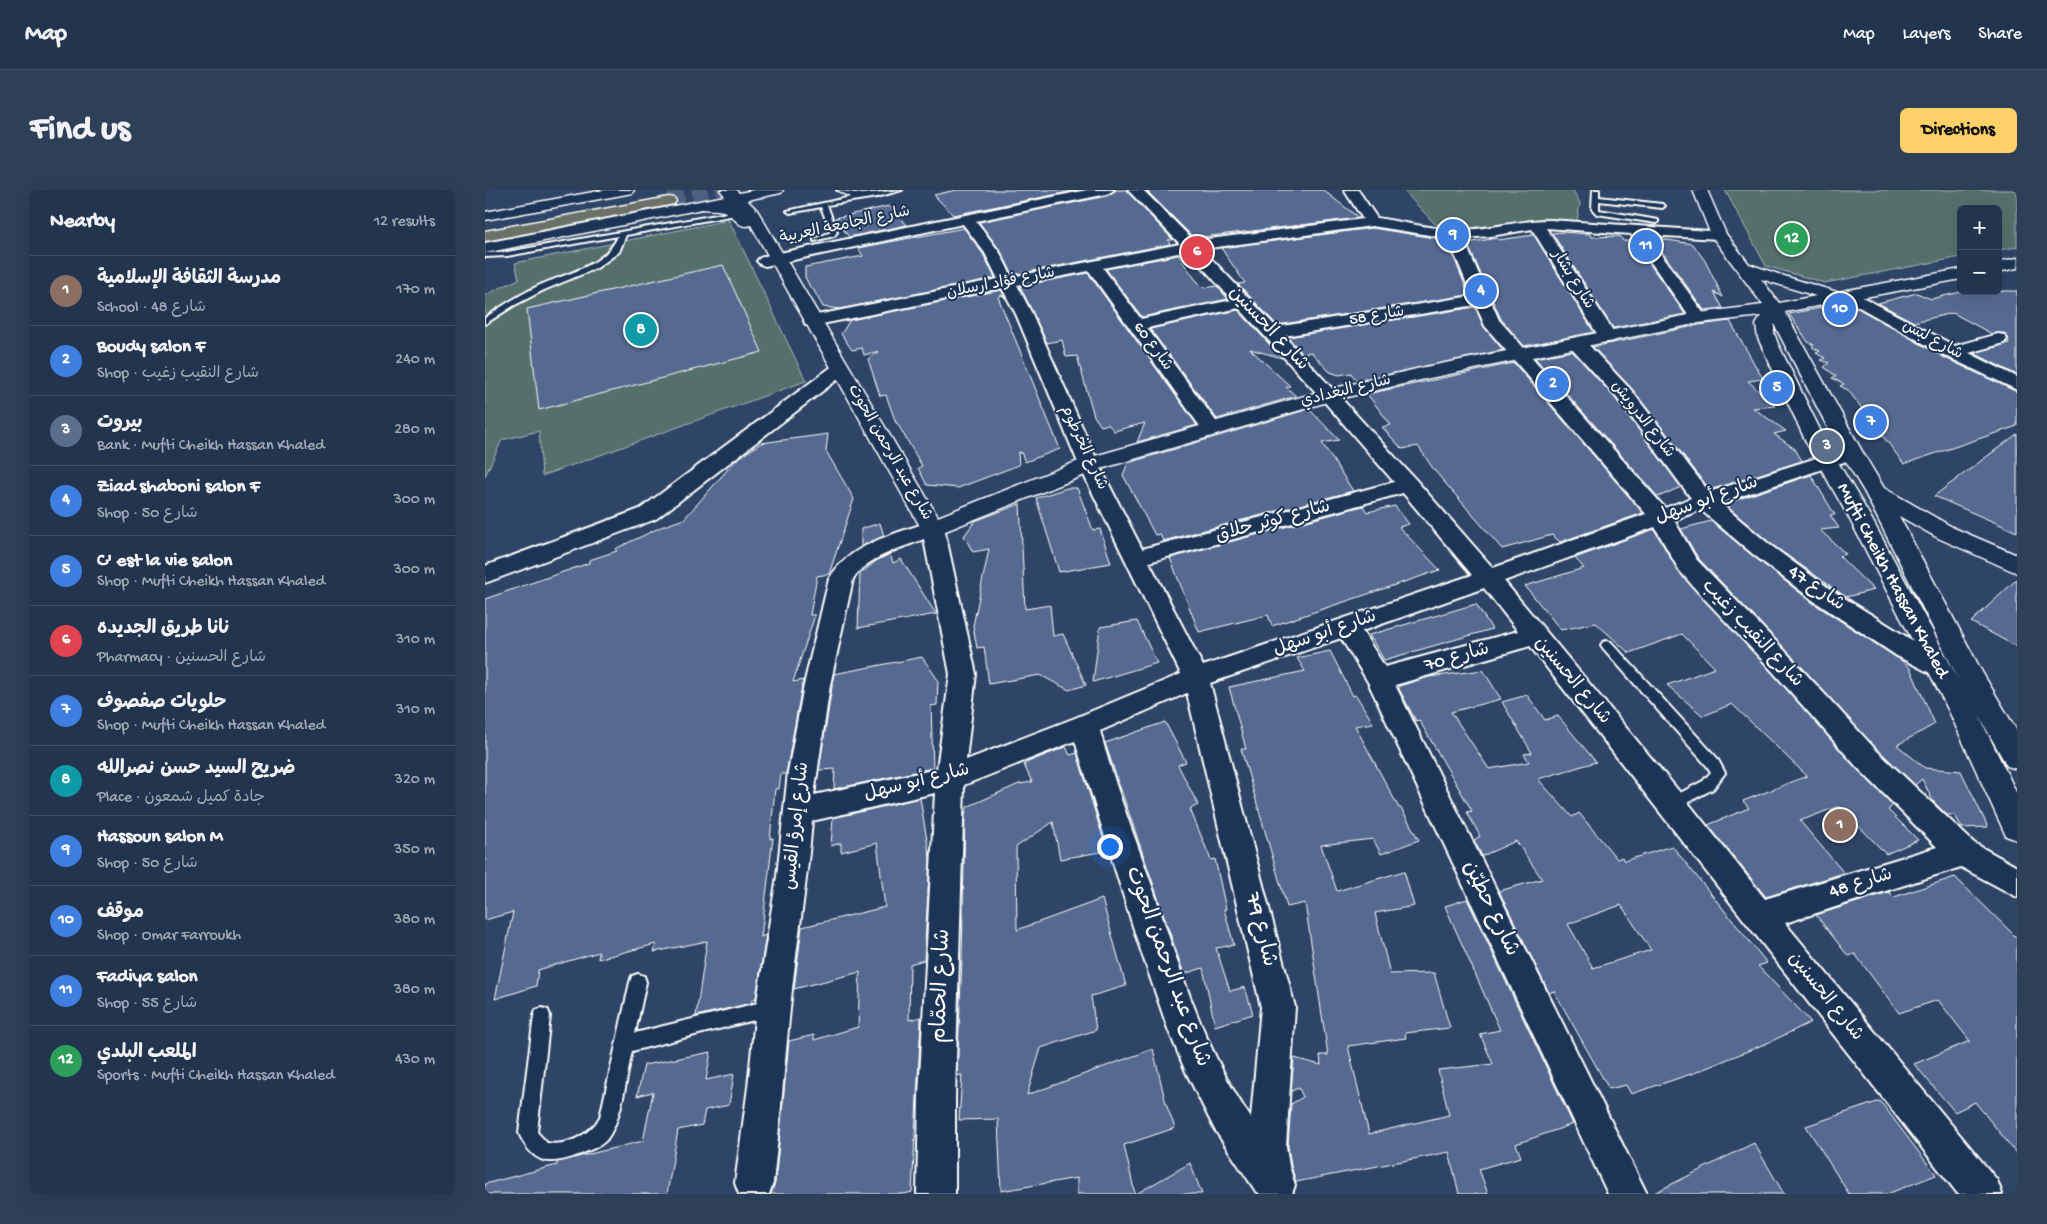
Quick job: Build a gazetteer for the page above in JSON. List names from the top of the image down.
{
  "streets": {
    "street": [
      "شارع الجامعة العربية",
      "شارع بشار",
      "شارع فؤاد ارسلان",
      "شارع 58",
      "شارع الحسنين",
      "شارع لبس",
      "شارع 60",
      "شارع البغدادي",
      "شارع الدرويش",
      "شارع الخرطوم",
      "شارع عبد الرحمن الحوت",
      "شارع أبو سهل",
      "شارع كوثر حلاق",
      "Mufti Cheikh Hassan Khaled",
      "شارع 47",
      "شارع النقيب زغيب",
      "شارع 70",
      "شارع إمرؤ القيس",
      "شارع 48",
      "شارع حطيّن",
      "شارع 79",
      "شارع الحمّام"
    ]
  },
  "crossings": [
    ["شارع الجامعة العربية", "شارع الخرطوم"],
    ["شارع الجامعة العربية", "شارع عبد الرحمن الحوت"],
    ["شارع بشار", "شارع فؤاد ارسلان"],
    ["شارع بشار", "شارع البغدادي"],
    ["شارع فؤاد ارسلان", "شارع الحسنين"],
    ["شارع فؤاد ارسلان", "شارع 60"],
    ["شارع فؤاد ارسلان", "شارع الخرطوم"],
    ["شارع فؤاد ارسلان", "شارع عبد الرحمن الحوت"],
    ["شارع فؤاد ارسلان", "Mufti Cheikh Hassan Khaled"],
    ["شارع فؤاد ارسلان", "شارع النقيب زغيب"],
    ["شارع 58", "شارع الحسنين"],
    ["شارع 58", "شارع النقيب زغيب"],
    ["شارع الحسنين", "شارع البغدادي"],
    ["شارع الحسنين", "شارع أبو سهل"],
    ["شارع الحسنين", "شارع كوثر حلاق"],
    ["شارع الحسنين", "شارع 70"],
    ["شارع الحسنين", "شارع 48"],
    ["شارع لبس", "شارع البغدادي"],
    ["شارع 60", "شارع البغدادي"],
    ["شارع البغدادي", "شارع الدرويش"],
    ["شارع البغدادي", "شارع الخرطوم"],
    ["شارع البغدادي", "شارع عبد الرحمن الحوت"],
    ["شارع البغدادي", "Mufti Cheikh Hassan Khaled"],
    ["شارع البغدادي", "شارع النقيب زغيب"],
    ["شارع البغدادي", "شارع إمرؤ القيس"],
    ["شارع الدرويش", "شارع أبو سهل"],
    ["شارع الدرويش", "شارع 47"],
    ["شارع الخرطوم", "شارع أبو سهل"],
    ["شارع الخرطوم", "شارع كوثر حلاق"],
    ["شارع الخرطوم", "شارع 79"],
    ["شارع عبد الرحمن الحوت", "شارع أبو سهل"],
    ["شارع عبد الرحمن الحوت", "شارع إمرؤ القيس"],
    ["شارع عبد الرحمن الحوت", "شارع 79"],
    ["شارع عبد الرحمن الحوت", "شارع الحمّام"],
    ["شارع أبو سهل", "Mufti Cheikh Hassan Khaled"],
    ["شارع أبو سهل", "شارع 47"],
    ["شارع أبو سهل", "شارع النقيب زغيب"],
    ["شارع أبو سهل", "شارع إمرؤ القيس"],
    ["شارع أبو سهل", "شارع حطيّن"],
    ["شارع أبو سهل", "شارع 79"],
    ["شارع أبو سهل", "شارع الحمّام"],
    ["Mufti Cheikh Hassan Khaled", "شارع 47"],
    ["شارع النقيب زغيب", "شارع 48"],
    ["شارع 70", "شارع حطيّن"]
  ],
  "page": {
    "header": "Map",
    "nav": ["Map", "Layers", "Share"],
    "buttons": "Directions",
    "title": "Find us",
    "heading": ["Nearby", "12 results"],
    "map_buttons": ["+", "−"],
    "pins": [
      "9",
      "12",
      "11",
      "6",
      "4",
      "10",
      "8",
      "2",
      "5",
      "7",
      "3",
      "1"
    ],
    "list": [
      {
        "mark": "1",
        "name": "مدرسة الثقافة الإسلامية",
        "note": "School · شارع 48",
        "value": "170 m"
      },
      {
        "mark": "2",
        "name": "Boudy salon F",
        "note": "Shop · شارع النقيب زغيب",
        "value": "240 m"
      },
      {
        "mark": "3",
        "name": "بيروت",
        "note": "Bank · Mufti Cheikh Hassan Khaled",
        "value": "280 m"
      },
      {
        "mark": "4",
        "name": "Ziad shaboni salon F",
        "note": "Shop · شارع 50",
        "value": "300 m"
      },
      {
        "mark": "5",
        "name": "C' est la vie salon",
        "note": "Shop · Mufti Cheikh Hassan Khaled",
        "value": "300 m"
      },
      {
        "mark": "6",
        "name": "نانا طريق الجديده",
        "note": "Pharmacy · شارع الحسنين",
        "value": "310 m"
      },
      {
        "mark": "7",
        "name": "حلويات صفصوف",
        "note": "Shop · Mufti Cheikh Hassan Khaled",
        "value": "310 m"
      },
      {
        "mark": "8",
        "name": "ضريح السيد حسن نصرالله",
        "note": "Place · جادة كميل شمعون",
        "value": "320 m"
      },
      {
        "mark": "9",
        "name": "Hassoun salon M",
        "note": "Shop · شارع 50",
        "value": "350 m"
      },
      {
        "mark": "10",
        "name": "موقف",
        "note": "Shop · Omar Farroukh",
        "value": "380 m"
      },
      {
        "mark": "11",
        "name": "Fadiya salon",
        "note": "Shop · شارع 55",
        "value": "380 m"
      },
      {
        "mark": "12",
        "name": "الملعب البلدي",
        "note": "Sports · Mufti Cheikh Hassan Khaled",
        "value": "430 m"
      }
    ]
  }
}
